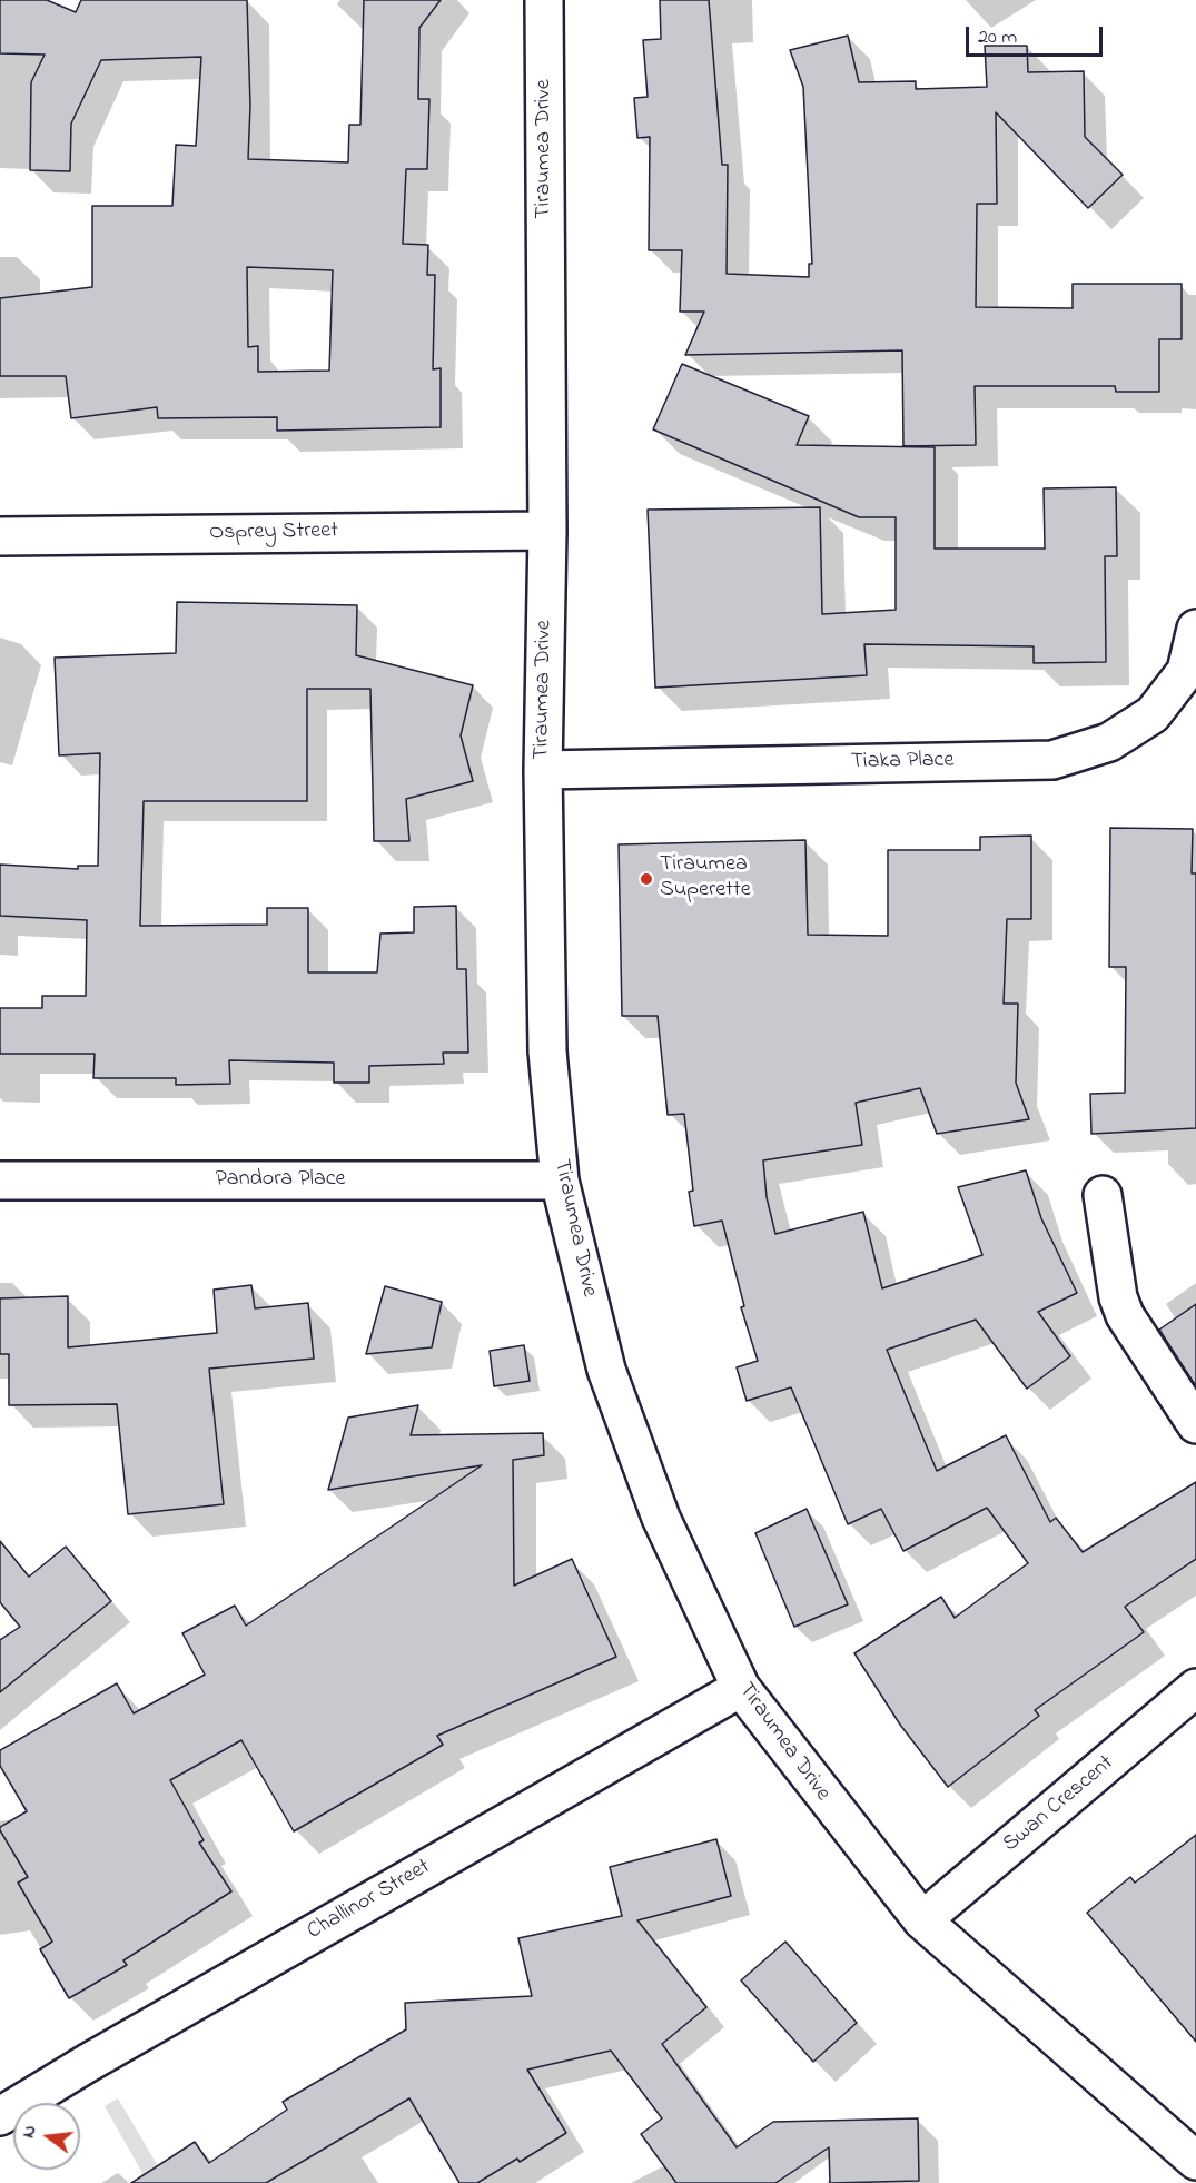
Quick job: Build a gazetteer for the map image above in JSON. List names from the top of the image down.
{
  "streets": {
    "street": [
      "Tiraumea Drive",
      "Osprey Street",
      "Tiaka Place",
      "Pandora Place",
      "Swan Crescent",
      "Challinor Street"
    ]
  },
  "crossings": [
    ["Tiraumea Drive", "Osprey Street"],
    ["Tiraumea Drive", "Tiaka Place"],
    ["Tiraumea Drive", "Pandora Place"],
    ["Tiraumea Drive", "Swan Crescent"],
    ["Tiraumea Drive", "Challinor Street"]
  ],
  "places": ["Tiraumea Superette"],
  "scale_bar": "20 m",
  "north": "left"
}
